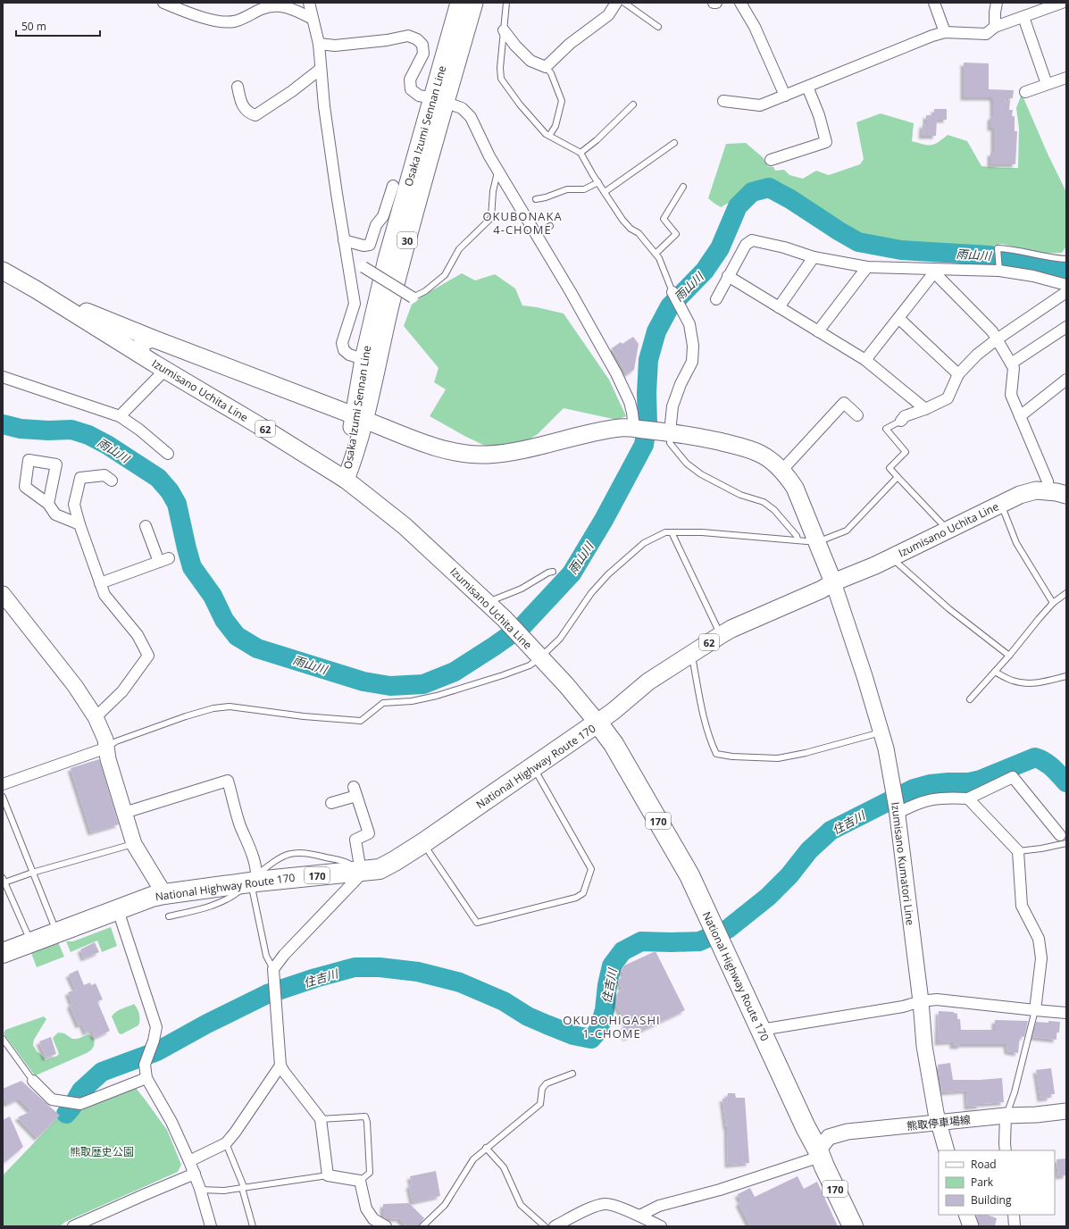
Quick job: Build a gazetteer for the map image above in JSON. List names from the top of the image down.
{
  "streets": {
    "highway": ["National Highway Route 170", "170"],
    "main road": [
      "Osaka Izumi Sennan Line",
      "30",
      "Izumisano Uchita Line",
      "62"
    ],
    "street": ["Izumisano Kumatori Line", "熊取停車場線"]
  },
  "crossings": [
    ["Osaka Izumi Sennan Line", "Izumisano Uchita Line"],
    ["Izumisano Uchita Line", "62"],
    ["Izumisano Uchita Line", "National Highway Route 170"],
    ["Izumisano Uchita Line", "Izumisano Kumatori Line"],
    ["National Highway Route 170", "熊取停車場線"],
    ["Izumisano Kumatori Line", "熊取停車場線"]
  ],
  "districts": ["OKUBONAKA 4-CHOME", "OKUBOHIGASHI 1-CHOME"],
  "water": ["雨山川", "住吉川"],
  "parks": ["熊取歴史公園"],
  "legend": ["Road", "Park", "Building"],
  "scale_bar": "50 m"
}
